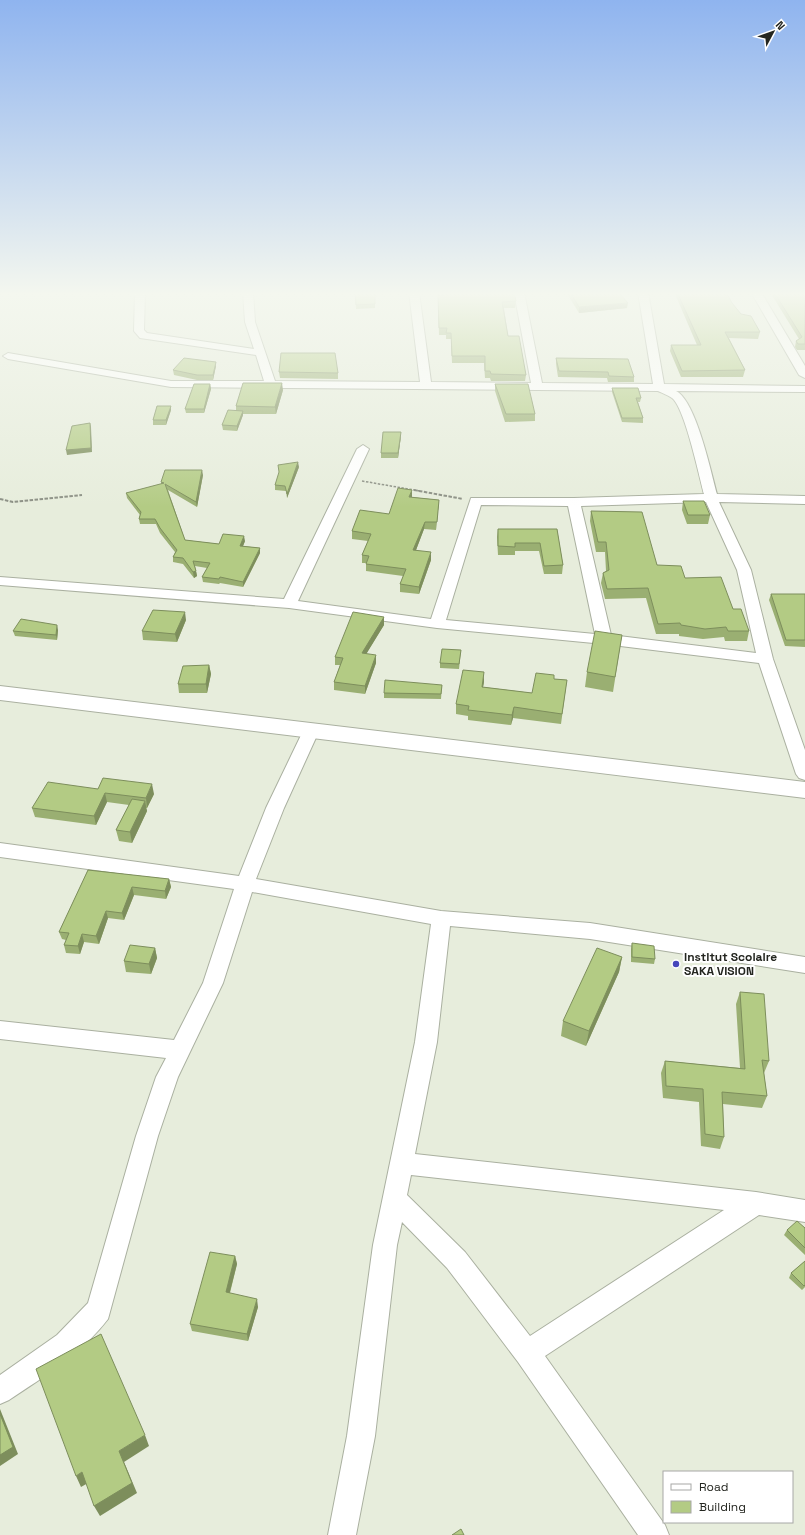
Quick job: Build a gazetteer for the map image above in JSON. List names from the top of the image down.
{
  "places": ["Institut Scolaire SAKA VISION"],
  "legend": ["Road", "Building"],
  "north": "top right"
}
